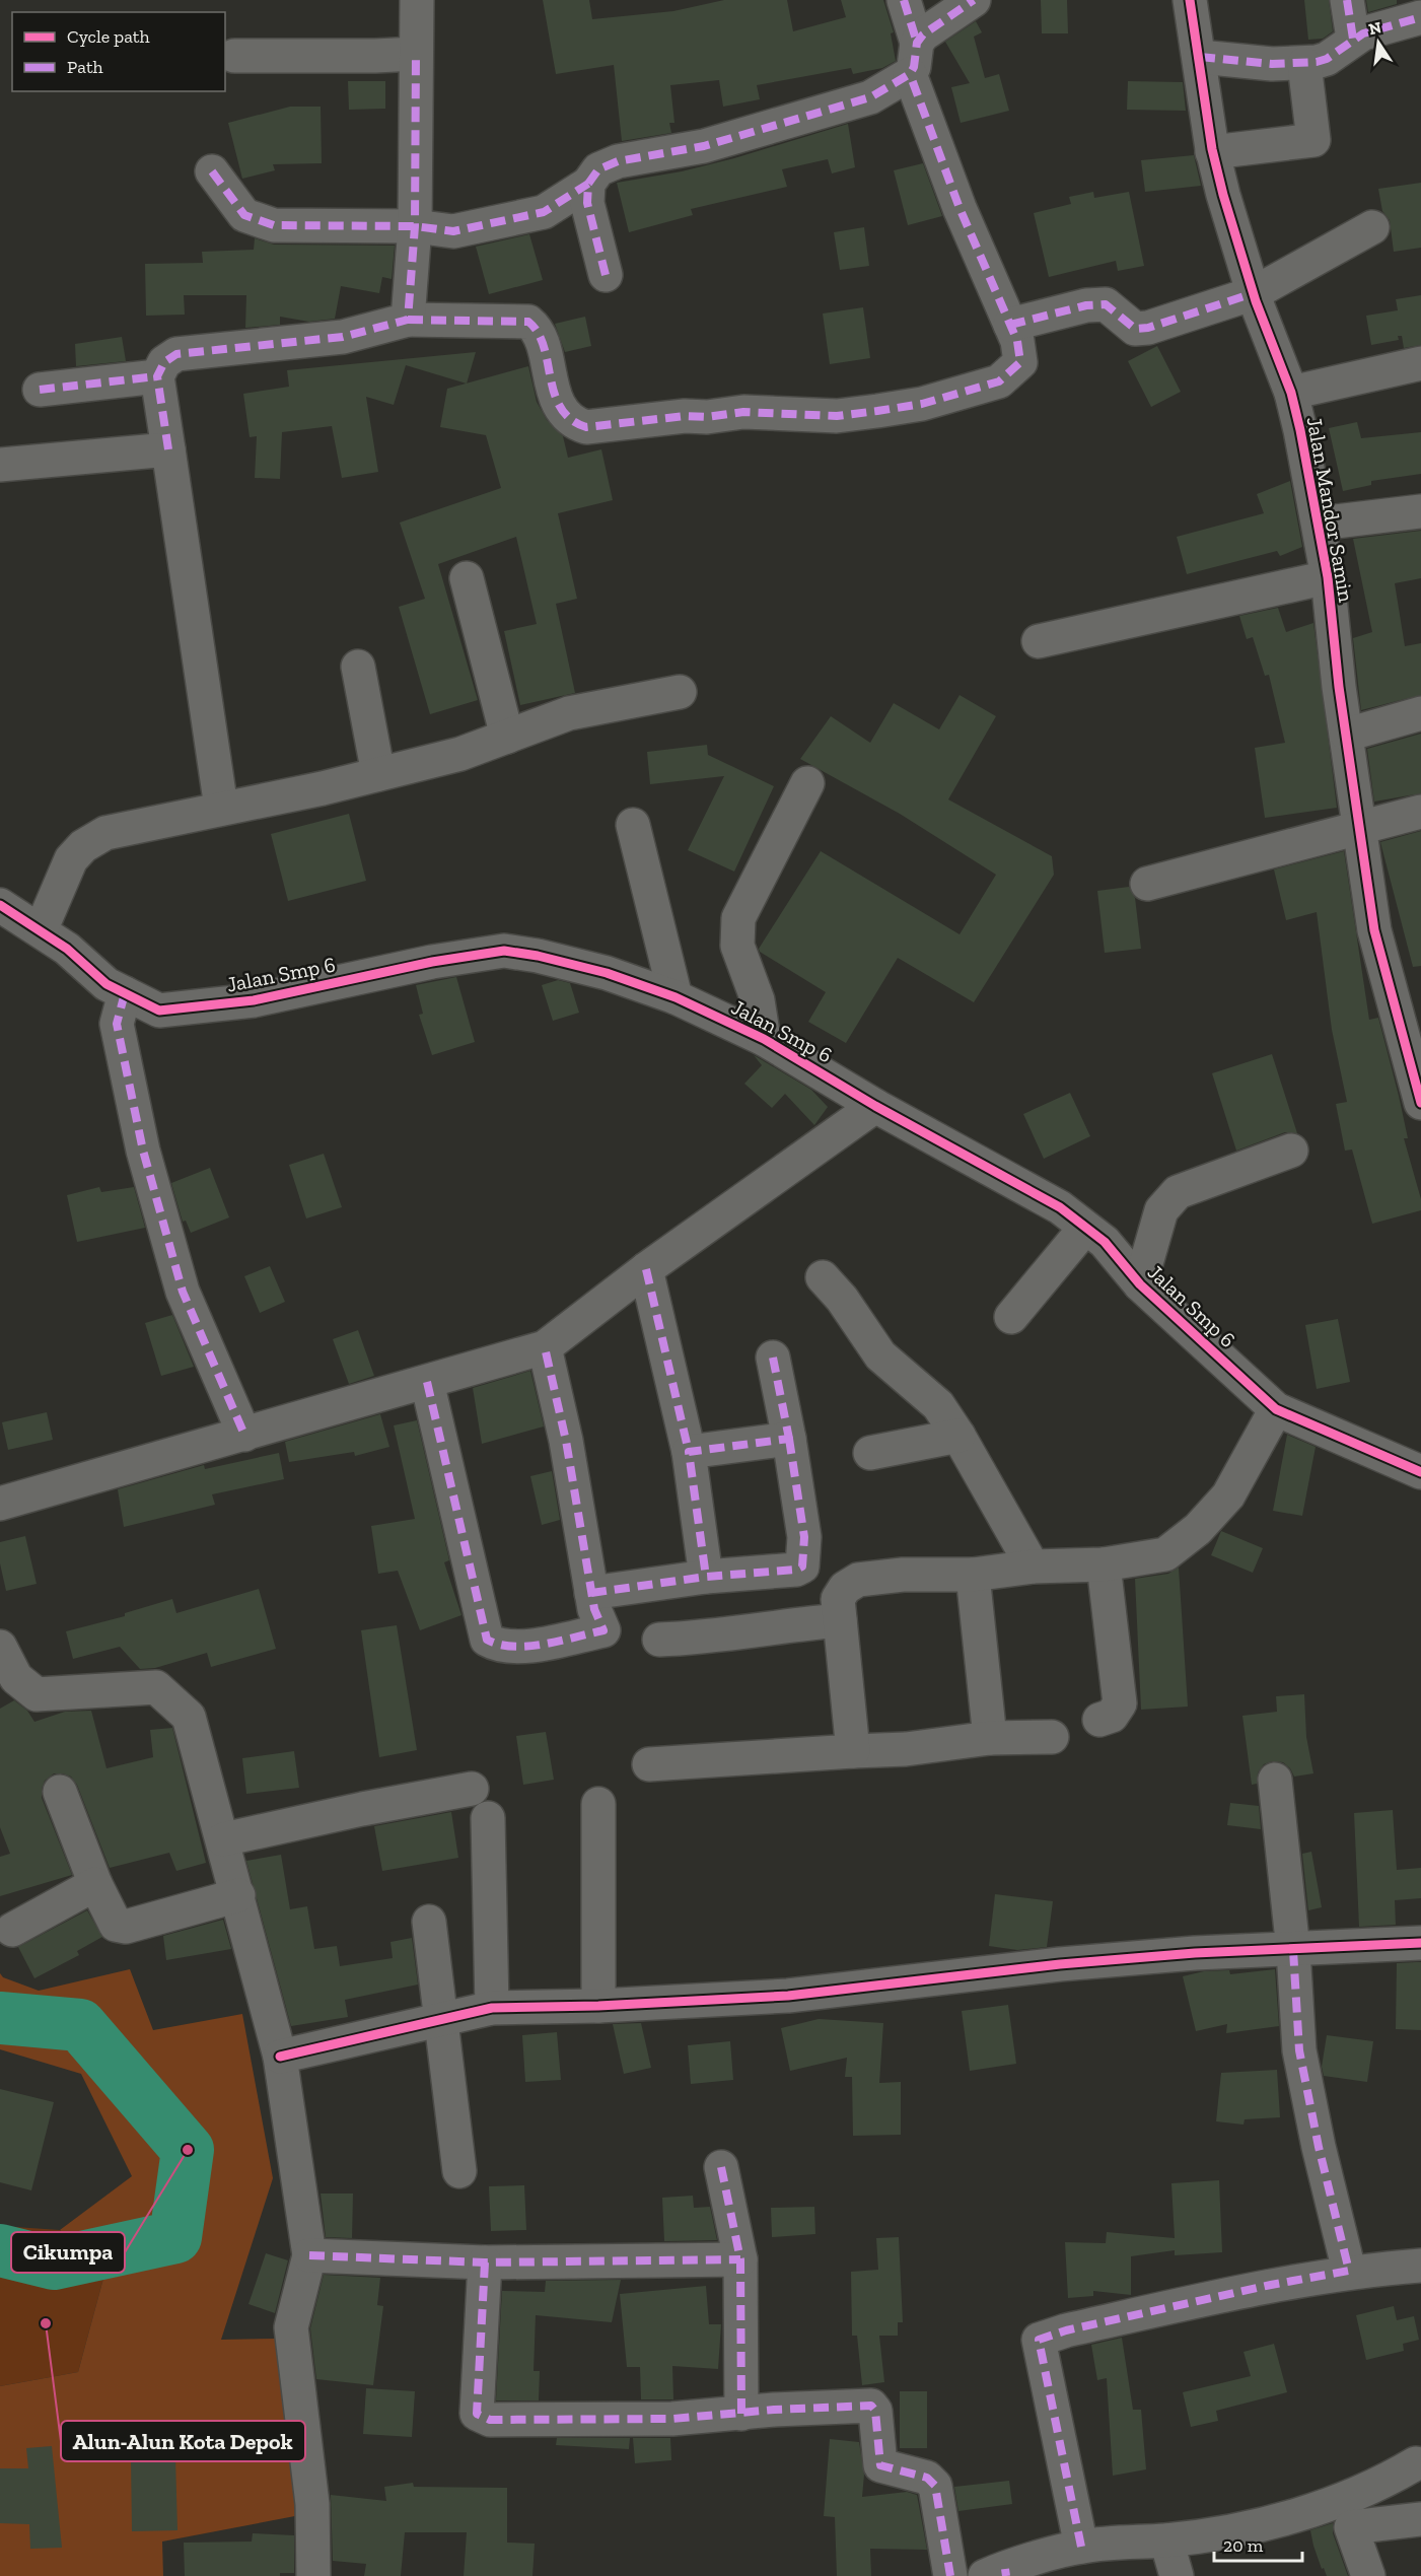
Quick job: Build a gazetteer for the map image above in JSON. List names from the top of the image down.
{
  "streets": {
    "street": ["Jalan Mandor Samin", "Jalan Smp 6"]
  },
  "places": ["Cikumpa", "Alun-Alun Kota Depok"],
  "legend": ["Cycle path", "Path"],
  "scale_bar": "20 m",
  "north": "top"
}
